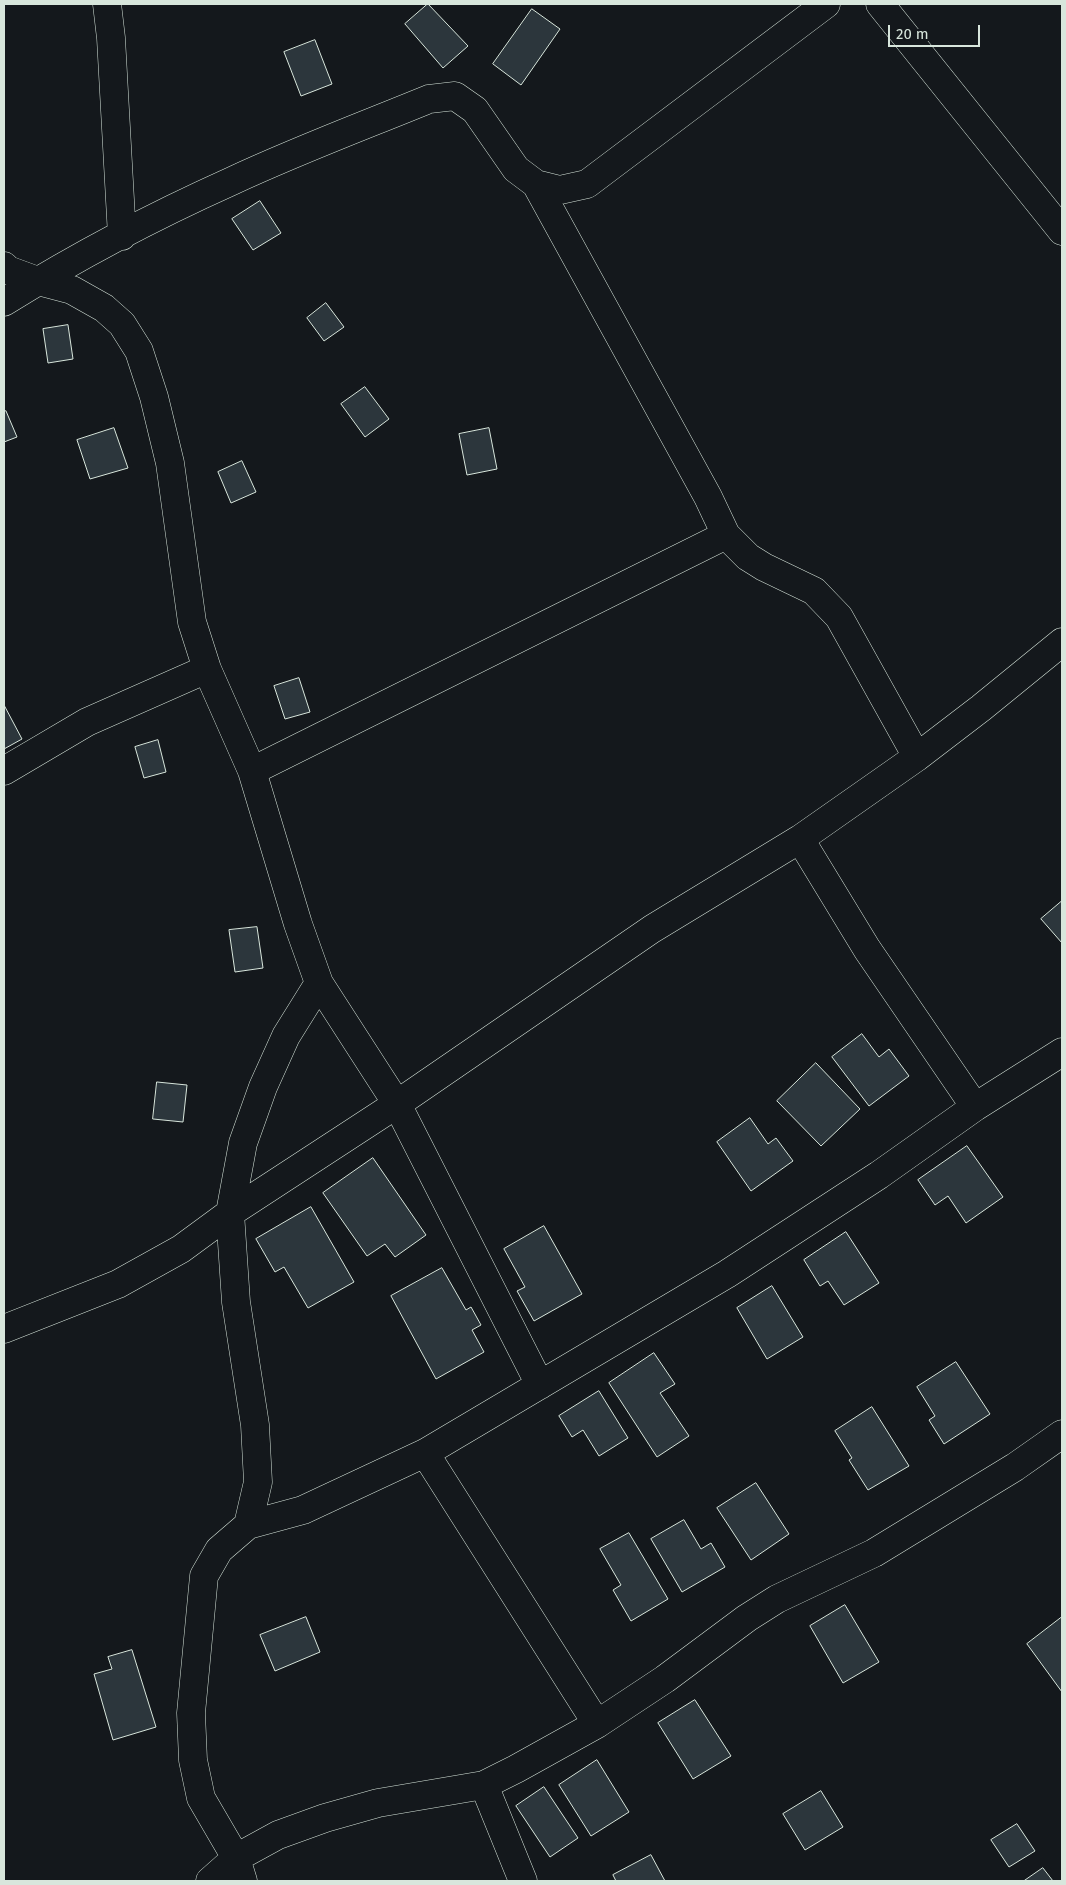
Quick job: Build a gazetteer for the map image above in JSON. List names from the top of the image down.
{
  "scale_bar": "20 m"
}
